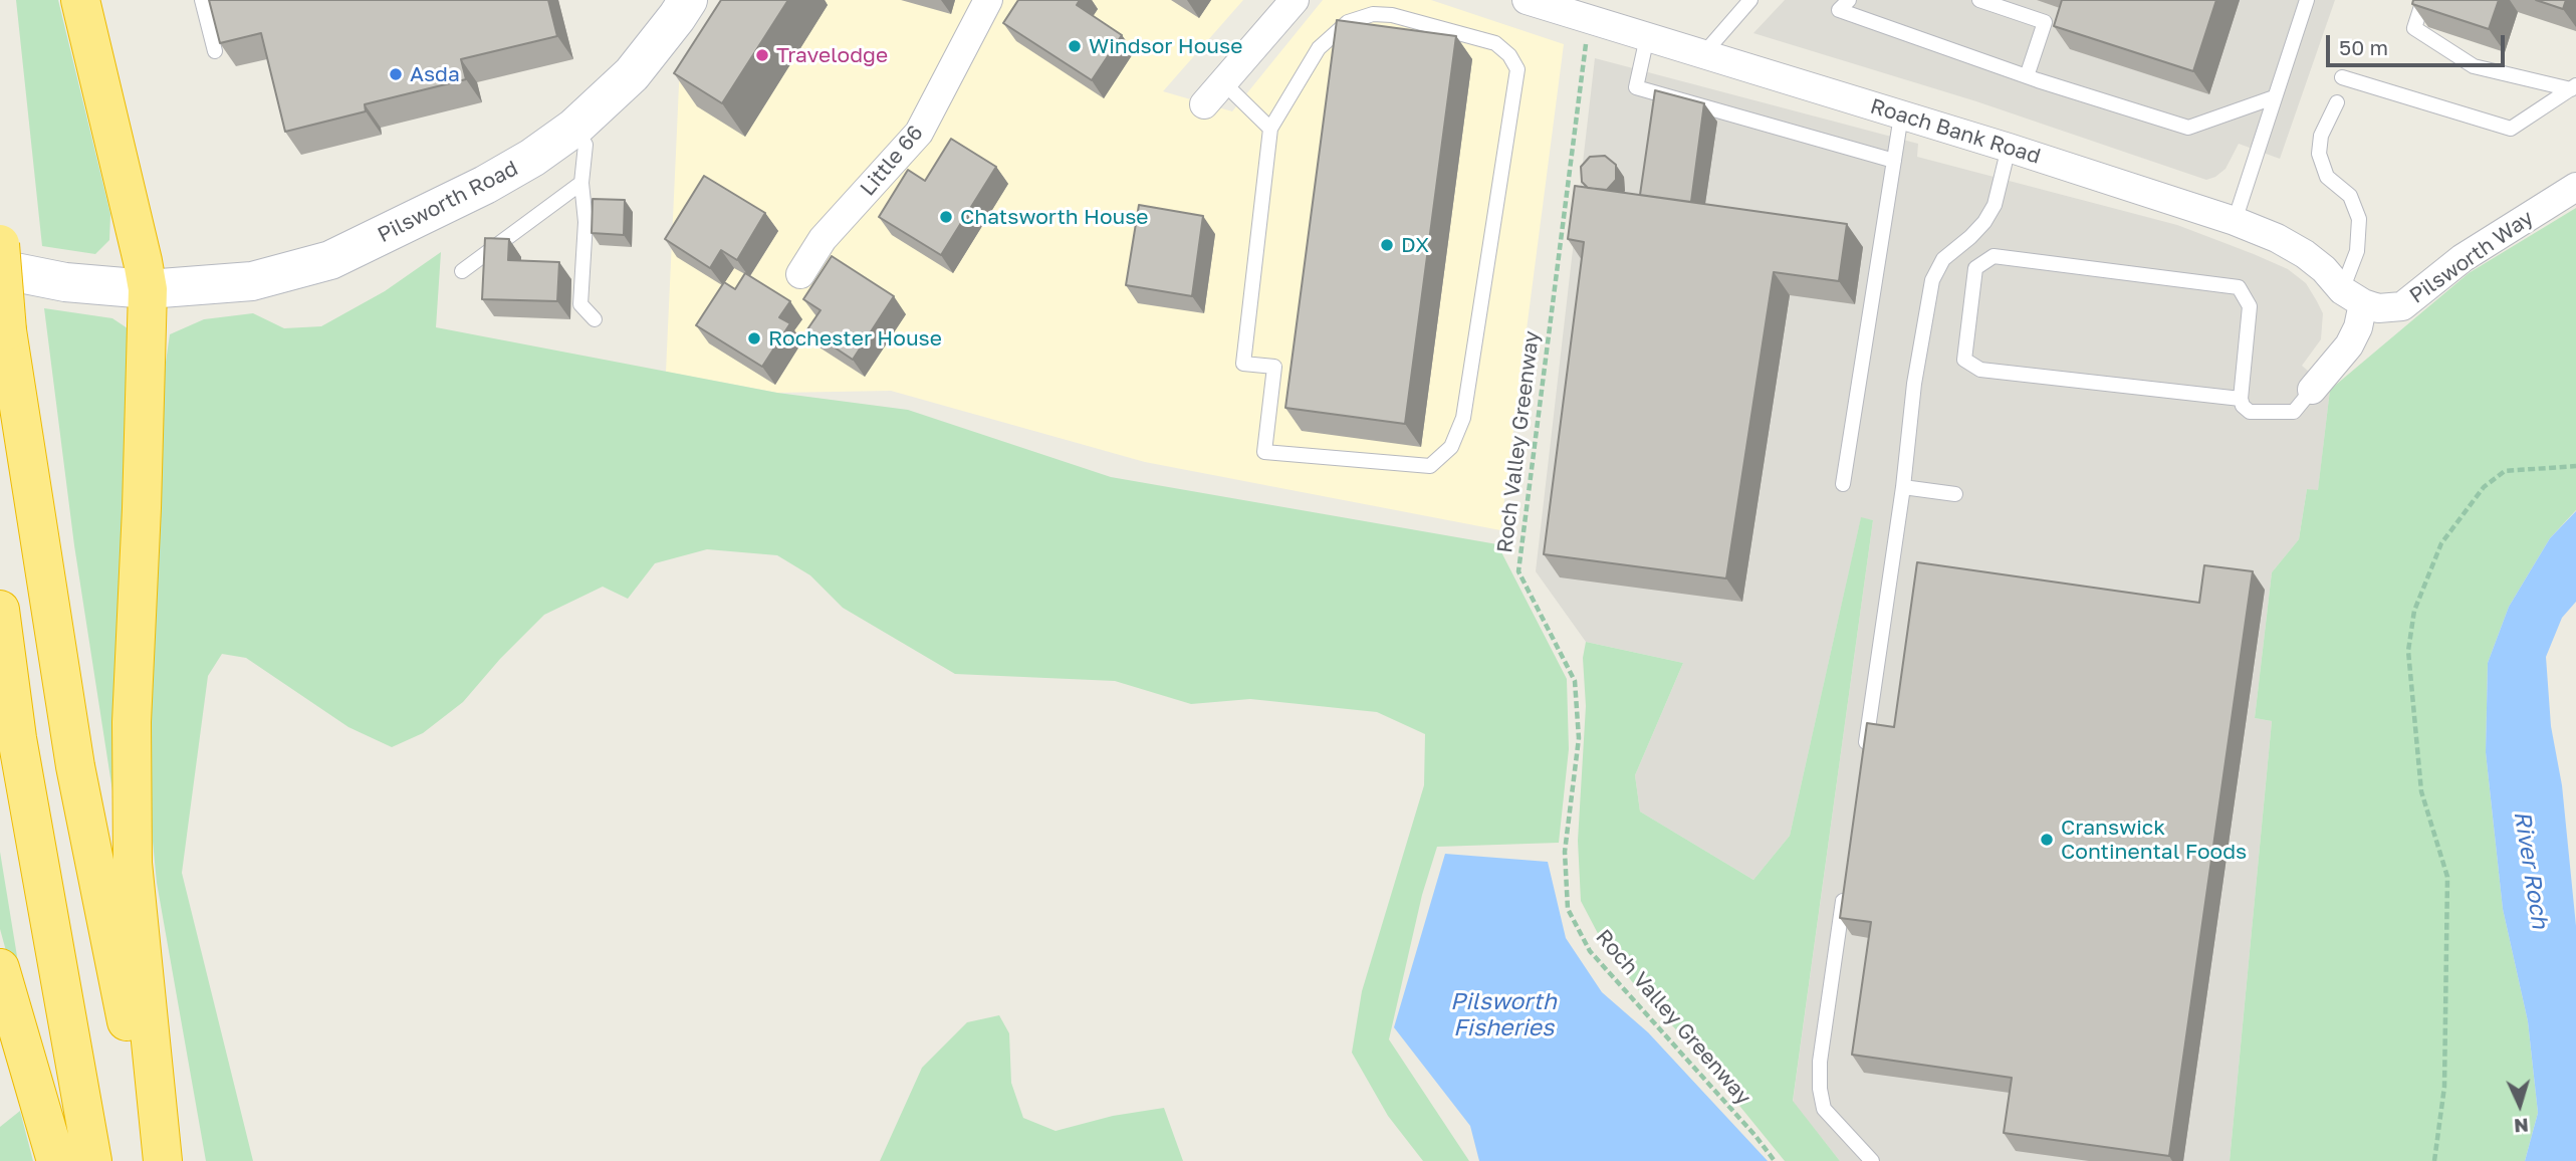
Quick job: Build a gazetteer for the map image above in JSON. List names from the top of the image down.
{
  "streets": {
    "street": [
      "Roach Bank Road",
      "Little 66",
      "Pilsworth Road",
      "Pilsworth Way"
    ],
    "path": ["Roch Valley Greenway"]
  },
  "crossings": [
    ["Roach Bank Road", "Pilsworth Way"],
    ["Roach Bank Road", "Roch Valley Greenway"]
  ],
  "water": ["River Roch", "Pilsworth Fisheries"],
  "places": [
    "Windsor House",
    "Travelodge",
    "Asda",
    "Chatsworth House",
    "DX",
    "Rochester House",
    "Cranswick Continental Foods"
  ],
  "scale_bar": "50 m",
  "north": "bottom"
}
